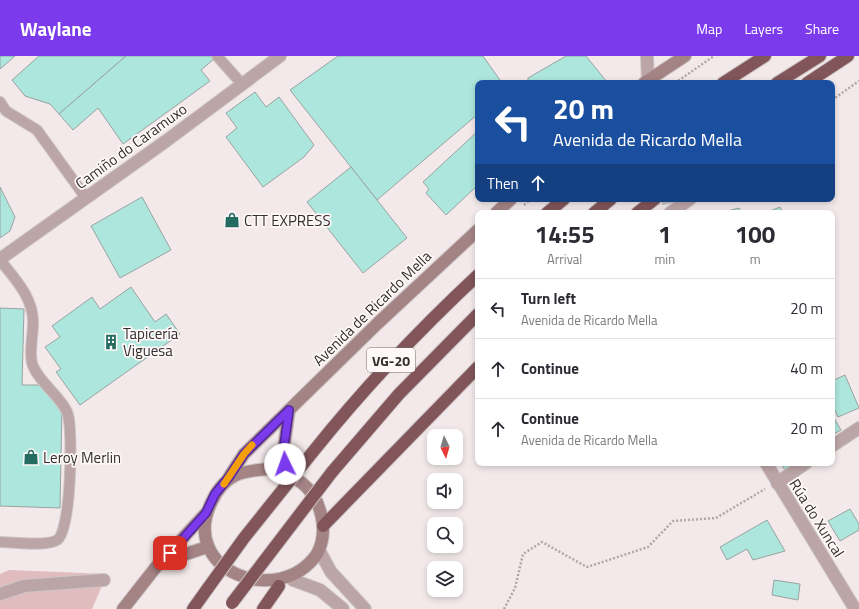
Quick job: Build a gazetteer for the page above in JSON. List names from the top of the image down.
{
  "streets": {
    "highway": ["VG-20"],
    "main road": ["Avenida de Ricardo Mella"],
    "street": ["Camiño do Caramuxo", "Rúa do Xuncal"]
  },
  "places": {
    "shop": ["CTT EXPRESS", "Leroy Merlin"],
    "building": ["Tapicería Viguesa"]
  },
  "north": "bottom",
  "page": {
    "header": "Waylane",
    "nav": ["Map", "Layers", "Share"],
    "turn": ["20 m", "Avenida de Ricardo Mella"],
    "then": "Then",
    "eta": [
      "14:55",
      "Arrival",
      "1",
      "min",
      "100",
      "m"
    ],
    "list": [
      {
        "name": "Turn left",
        "note": "Avenida de Ricardo Mella",
        "value": "20 m"
      },
      {
        "name": "Continue",
        "value": "40 m"
      },
      {
        "name": "Continue",
        "note": "Avenida de Ricardo Mella",
        "value": "20 m"
      }
    ]
  }
}
